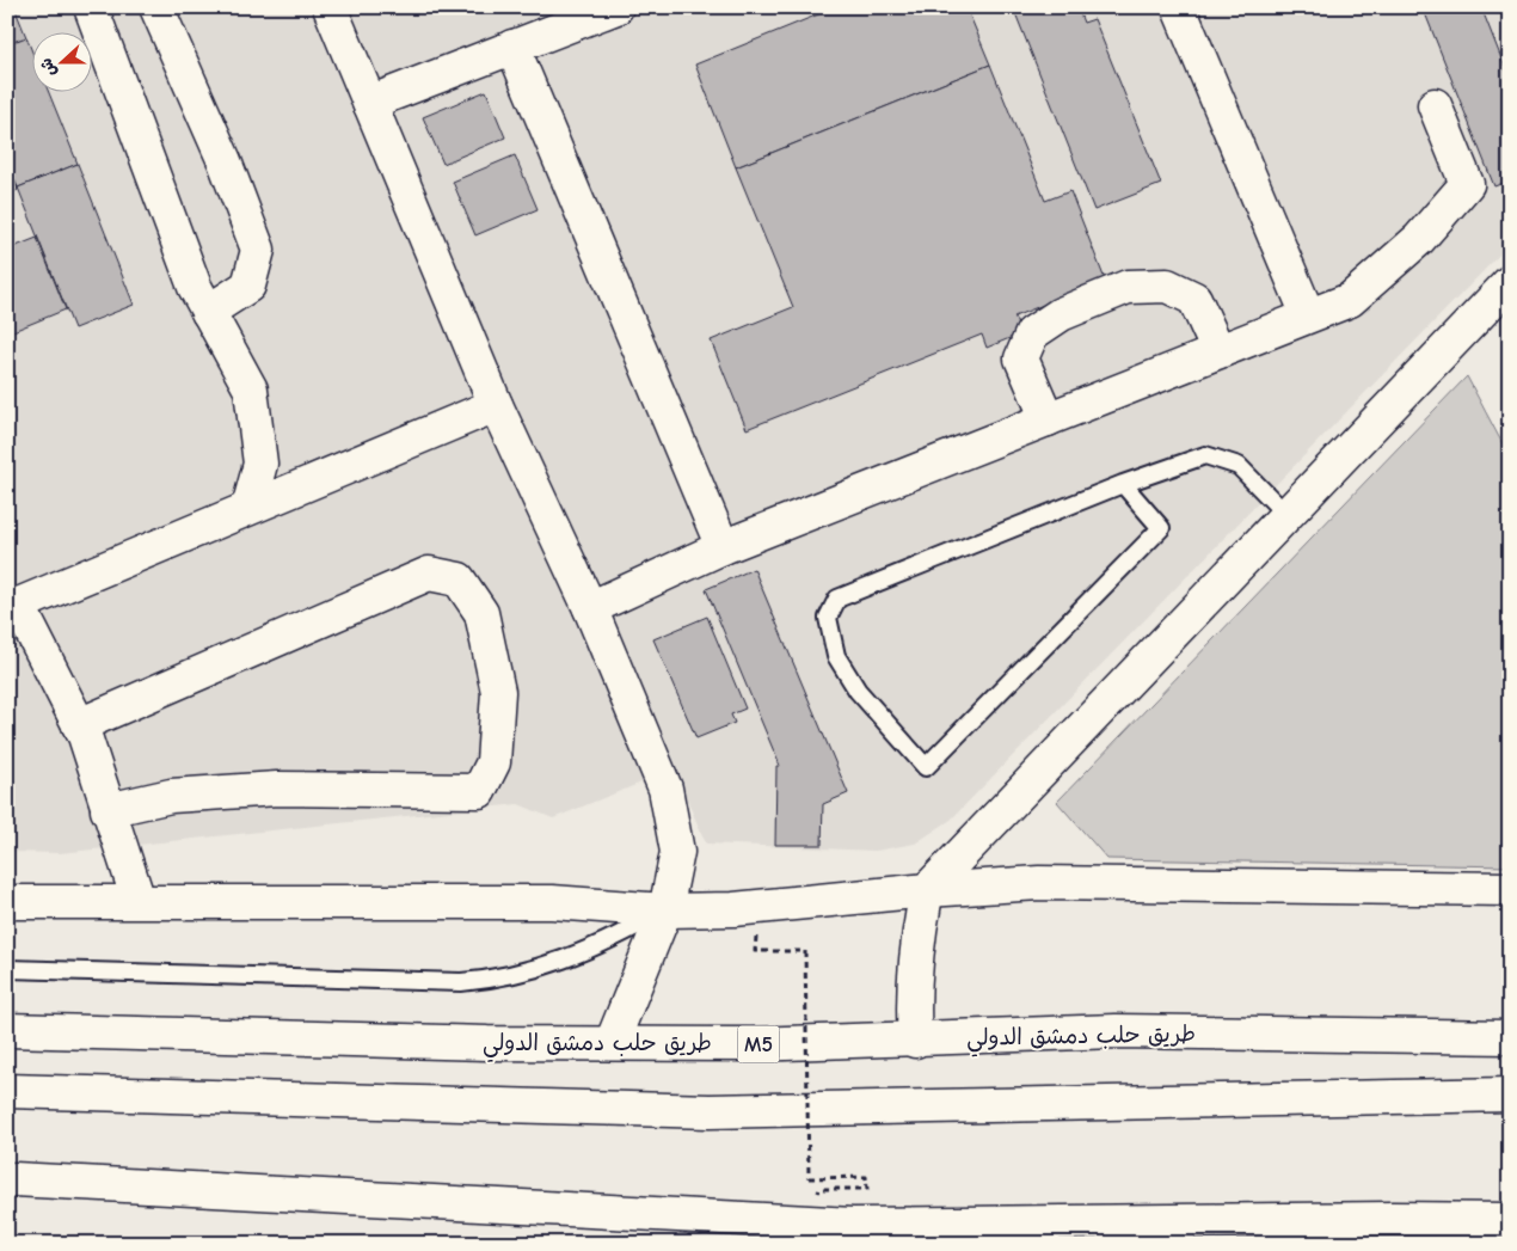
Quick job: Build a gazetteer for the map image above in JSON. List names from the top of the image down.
{
  "streets": {
    "main road": ["طريق حلب دمشق الدولي", "M5"]
  },
  "north": "left"
}
